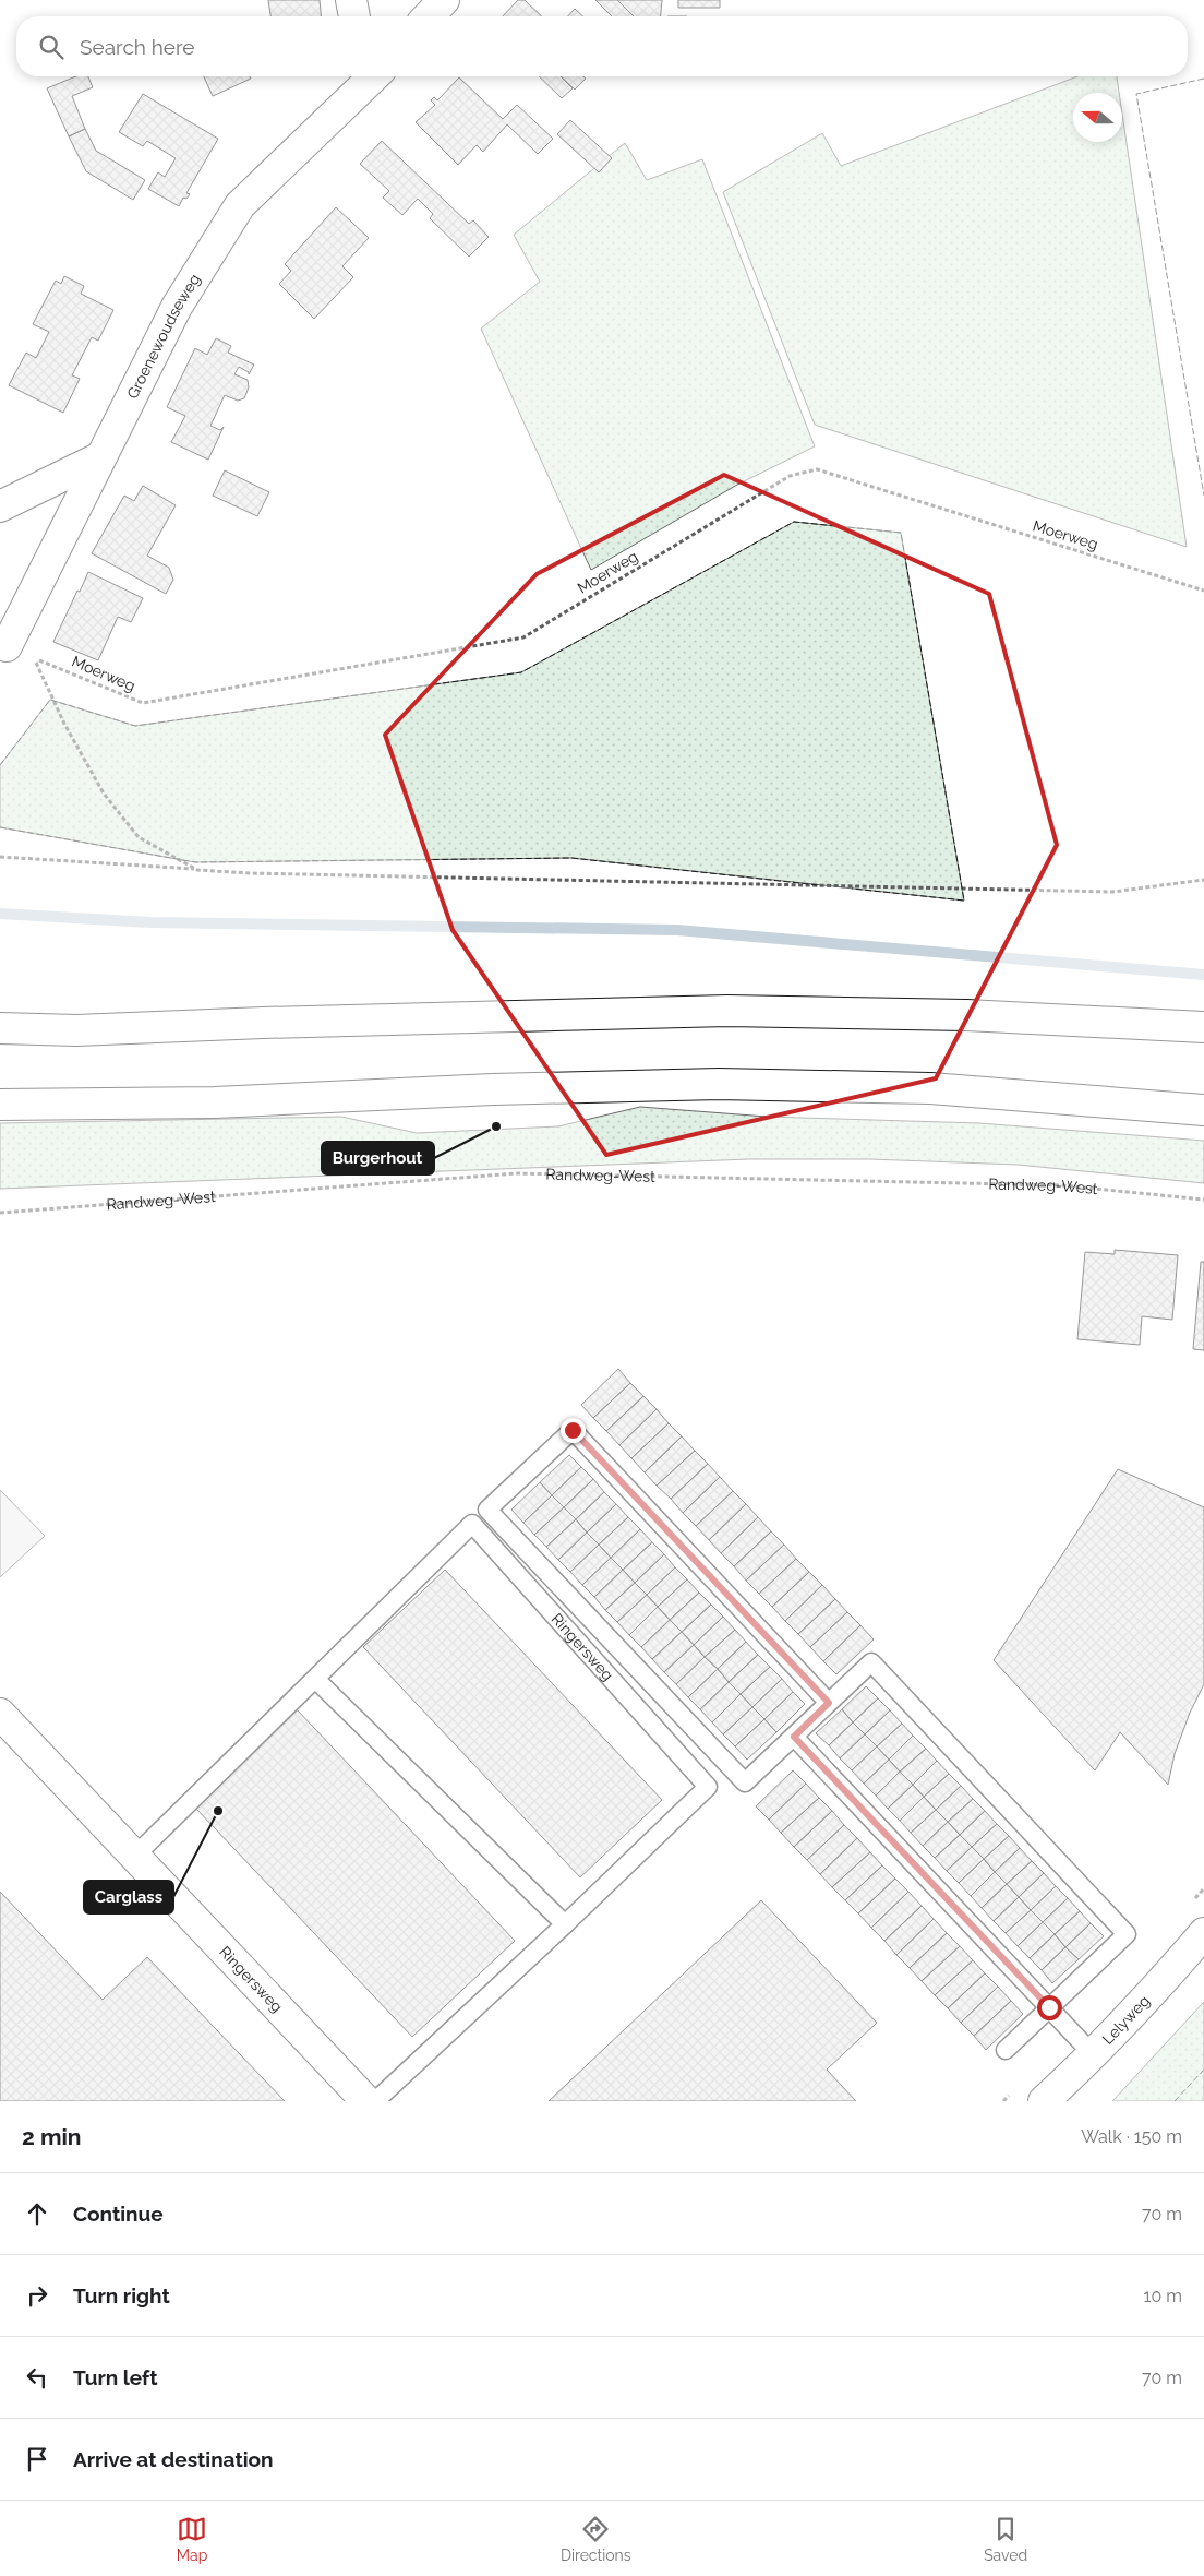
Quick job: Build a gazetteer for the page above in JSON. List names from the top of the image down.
{
  "streets": {
    "main road": ["Groenewoudseweg", "Ringersweg", "Lelyweg"],
    "path": ["Moerweg", "Randweg-West"]
  },
  "places": ["Burgerhout", "Carglass"],
  "north": "left",
  "page": {
    "search": "Search here",
    "heading": ["2 min", "Walk · 150 m"],
    "list": [
      ["Continue", "70 m"],
      ["Turn right", "10 m"],
      ["Turn left", "70 m"],
      "Arrive at destination"
    ],
    "nav": ["Map", "Directions", "Saved"]
  }
}
